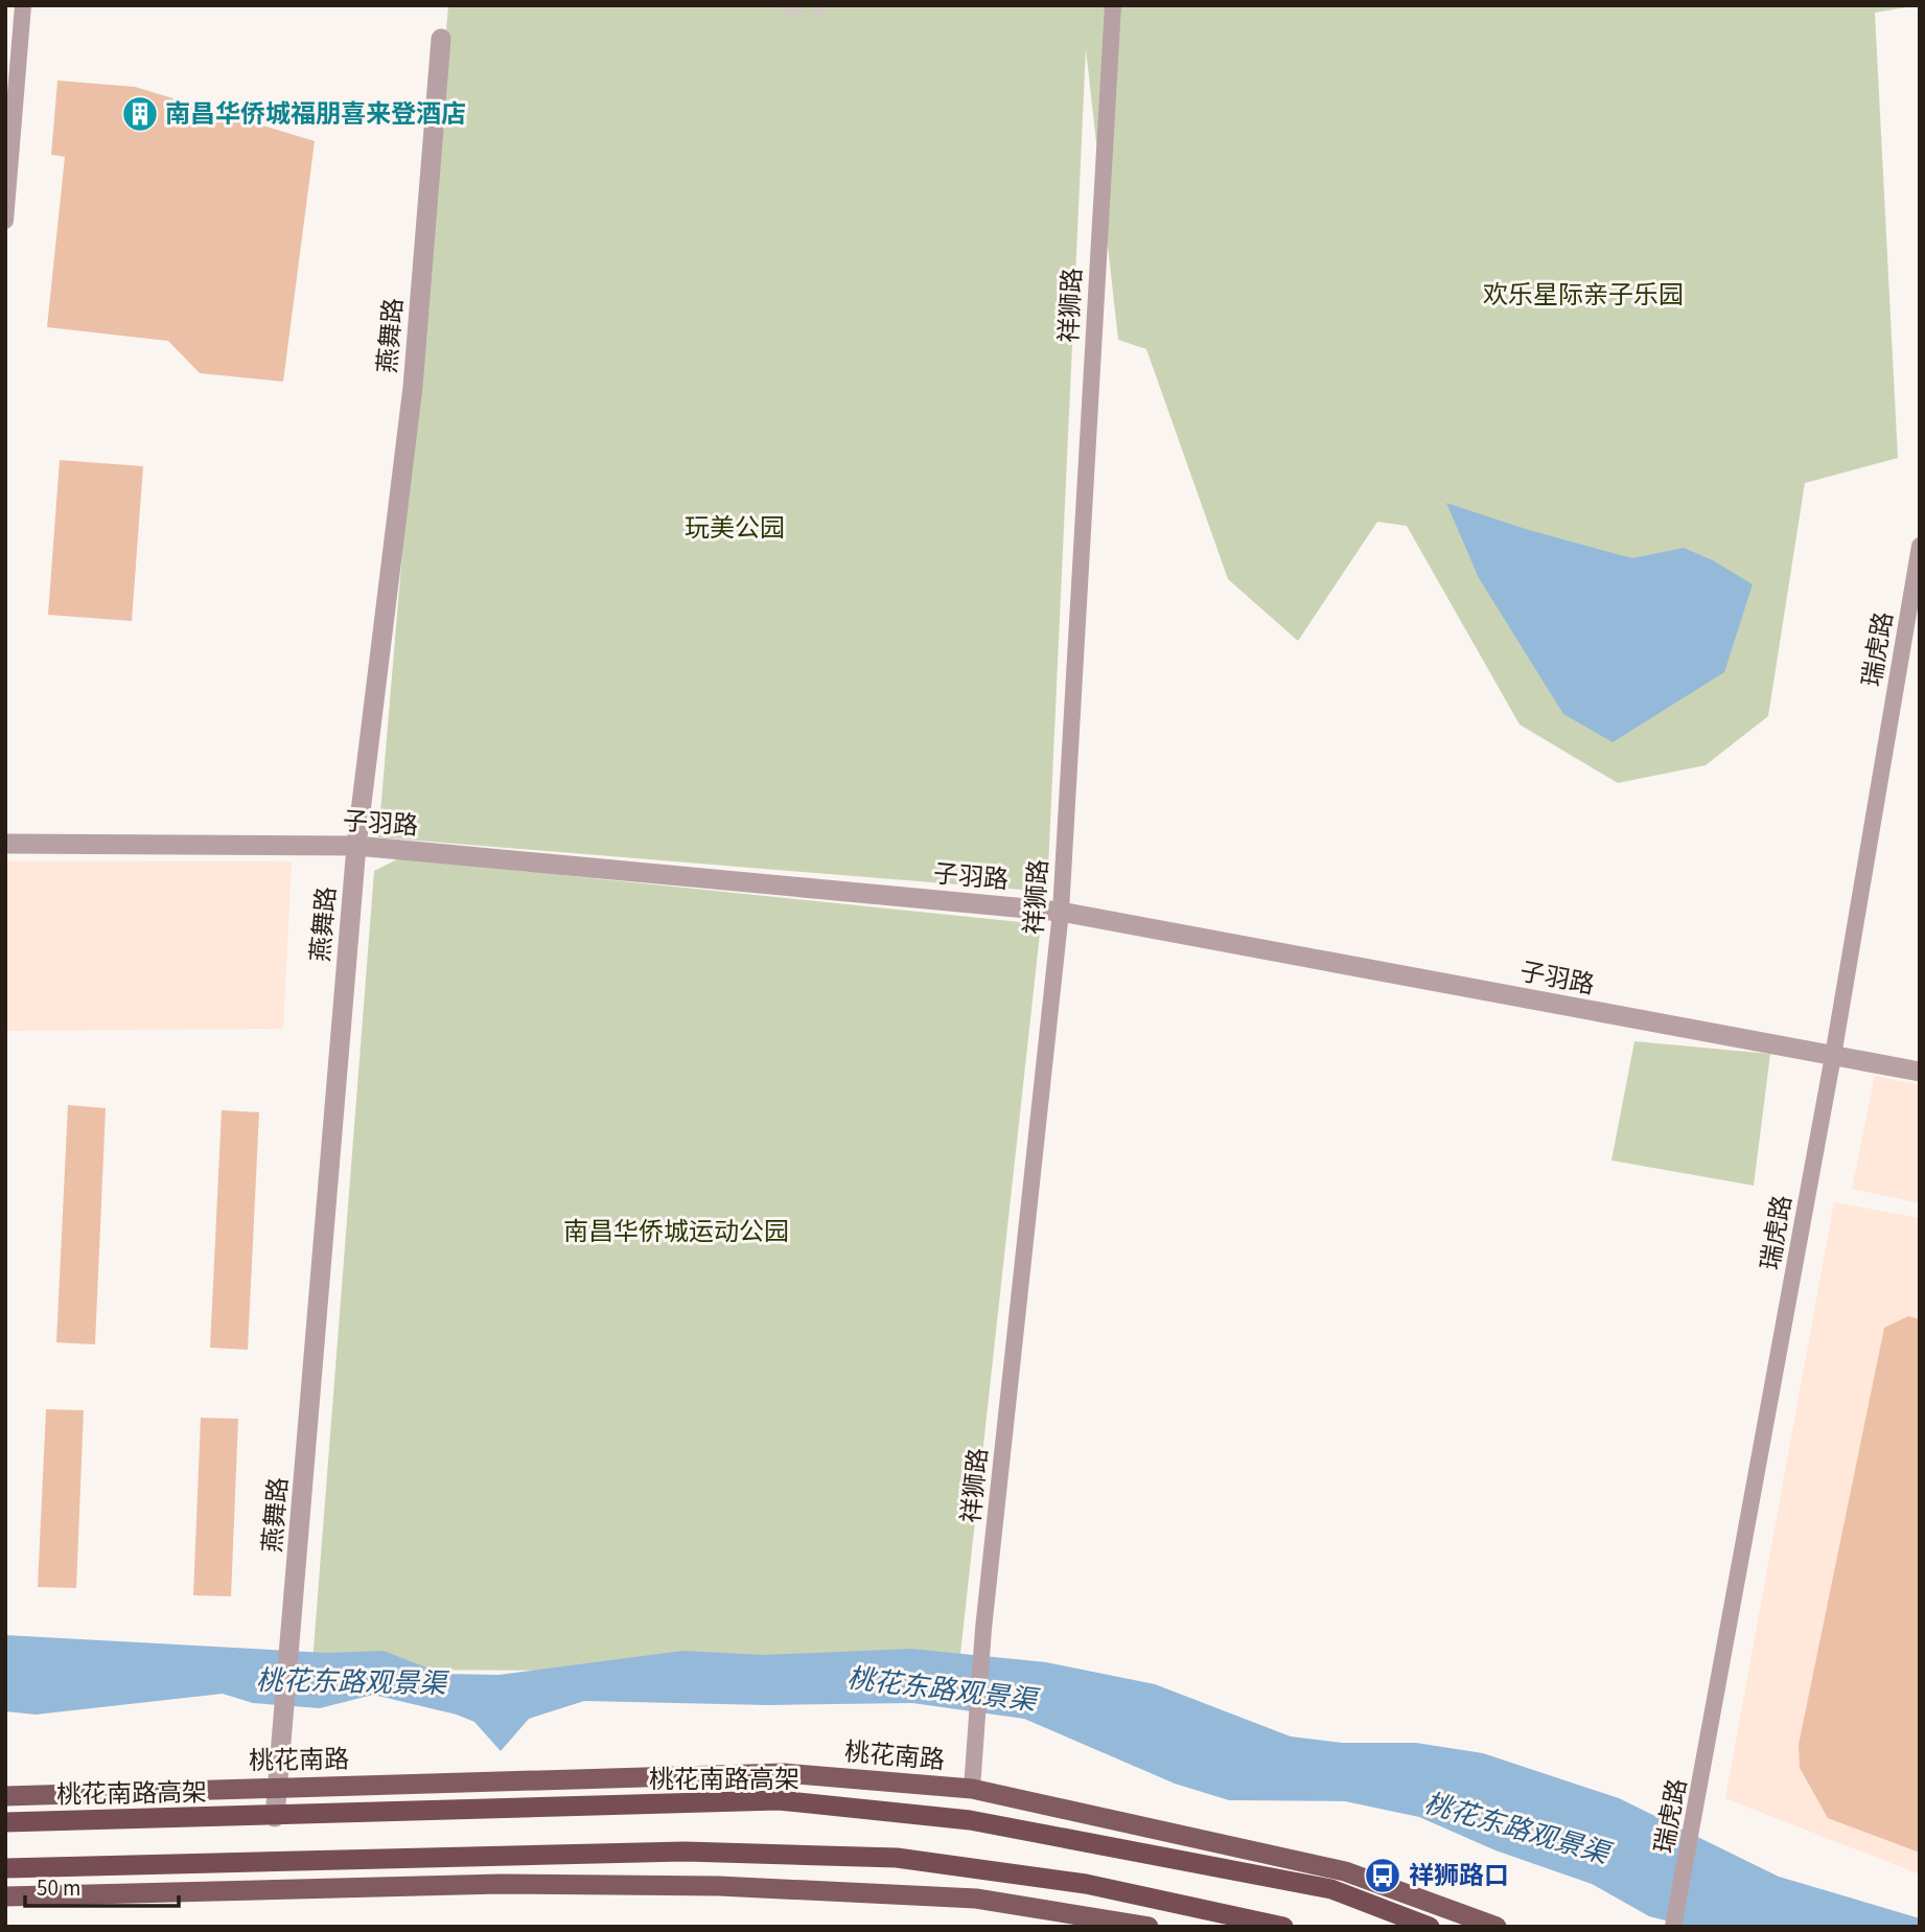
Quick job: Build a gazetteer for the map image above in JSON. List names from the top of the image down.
{
  "streets": {
    "highway": ["桃花南路高架"],
    "main road": ["桃花南路"],
    "street": [
      "祥狮路",
      "燕舞路",
      "瑞虎路",
      "子羽路"
    ]
  },
  "crossings": [
    ["祥狮路", "子羽路"],
    ["祥狮路", "桃花南路"],
    ["燕舞路", "子羽路"],
    ["燕舞路", "桃花南路"],
    ["燕舞路", "桃花南路高架"],
    ["瑞虎路", "子羽路"]
  ],
  "water": ["桃花东路观景渠"],
  "parks": ["欢乐星际亲子乐园", "玩美公园", "南昌华侨城运动公园"],
  "places": {
    "building": ["南昌华侨城福朋喜来登酒店"],
    "bus stop": ["祥狮路口"]
  },
  "scale_bar": "50 m"
}
